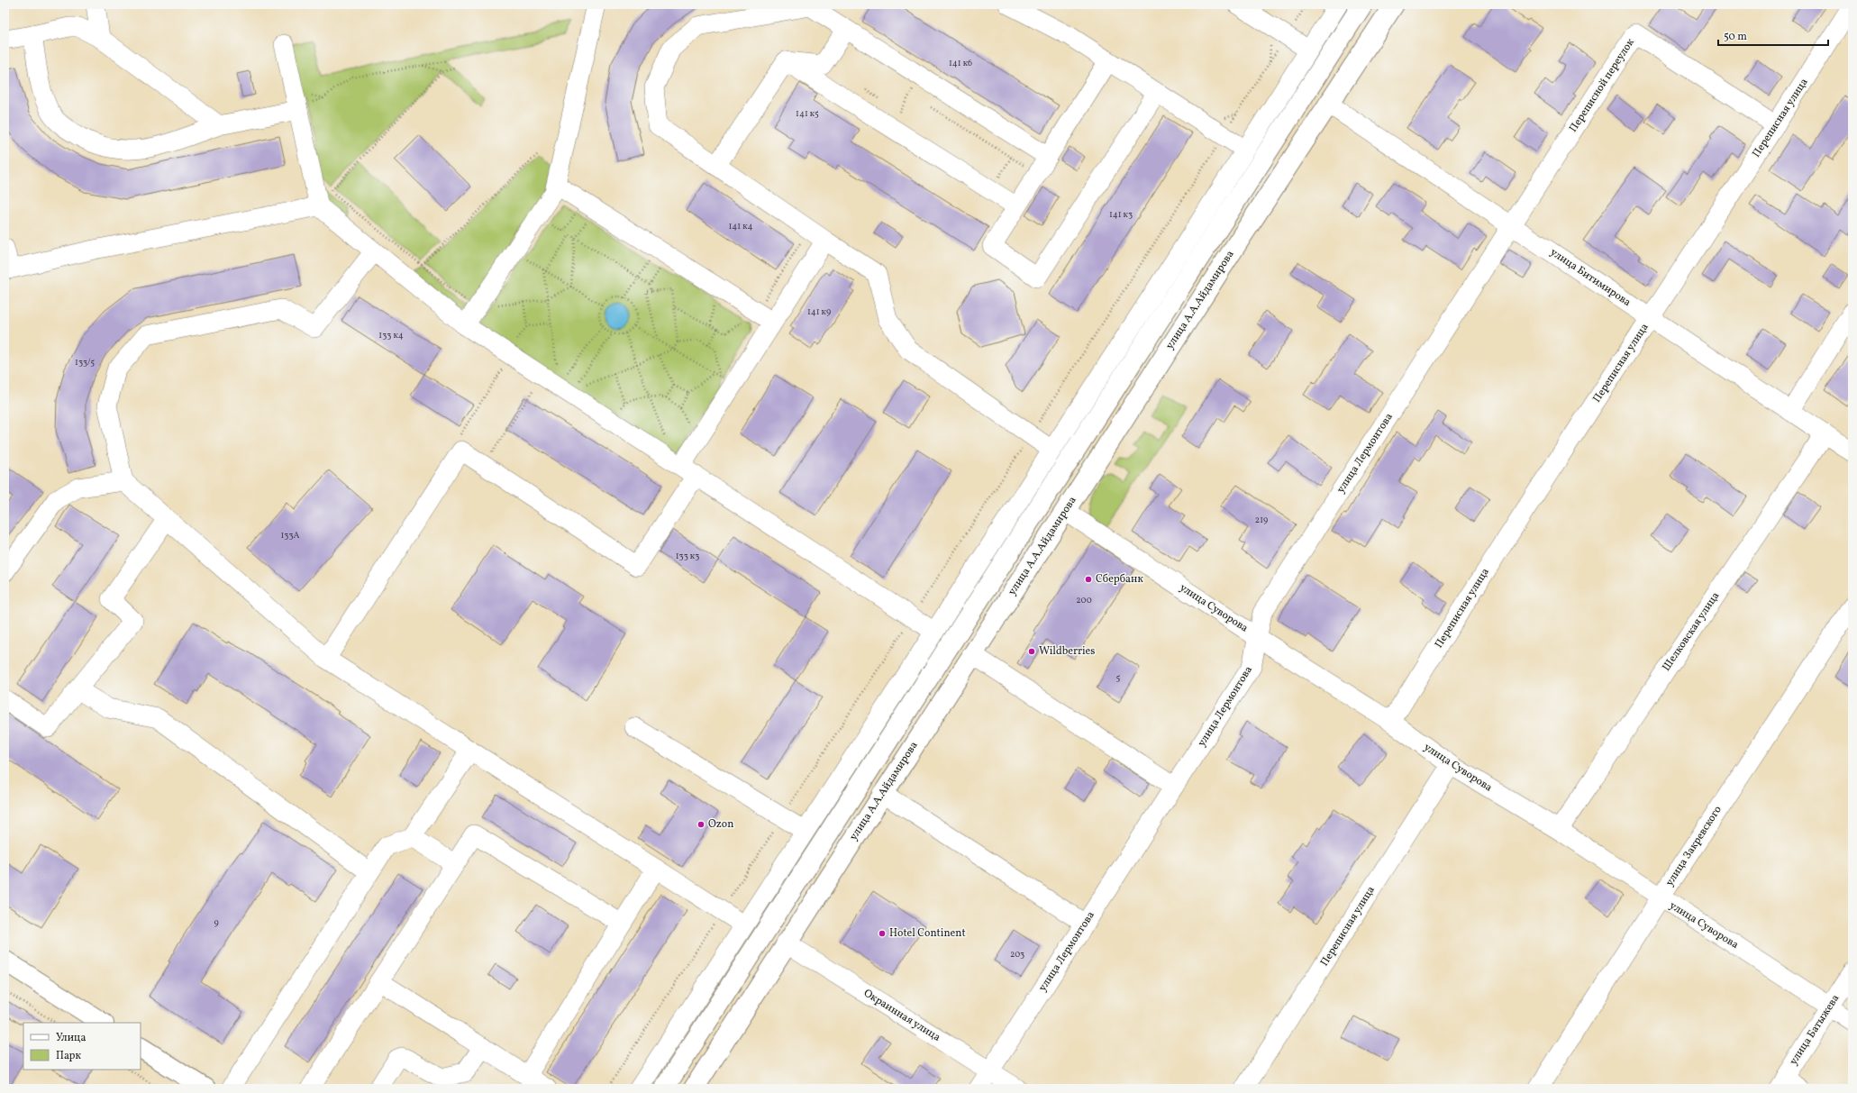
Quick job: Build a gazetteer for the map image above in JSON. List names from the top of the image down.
{
  "streets": {
    "main road": ["улица А.А.Айдамирова"],
    "street": [
      "Переписной переулок",
      "Переписная улица",
      "улица Битимирова",
      "улица Лермонтова",
      "улица Суворова",
      "Шелковская улица",
      "улица Закревского",
      "Окраинная улица",
      "улица Батыжева"
    ]
  },
  "crossings": [
    ["Переписной переулок", "Переписная улица"],
    ["Переписной переулок", "улица Битимирова"],
    ["Переписной переулок", "улица Лермонтова"],
    ["Переписная улица", "улица Битимирова"],
    ["Переписная улица", "улица Суворова"],
    ["улица Битимирова", "улица А.А.Айдамирова"],
    ["улица Битимирова", "улица Лермонтова"],
    ["улица Битимирова", "Шелковская улица"],
    ["улица А.А.Айдамирова", "улица Суворова"],
    ["улица А.А.Айдамирова", "Окраинная улица"],
    ["улица Лермонтова", "улица Суворова"],
    ["улица Лермонтова", "Окраинная улица"],
    ["улица Суворова", "Шелковская улица"],
    ["улица Суворова", "улица Закревского"],
    ["улица Суворова", "улица Батыжева"]
  ],
  "places": [
    "Сбербанк",
    "Wildberries",
    "Ozon",
    "Hotel Continent"
  ],
  "house_numbers": [
    "141 к6",
    "141 к5",
    "141 к3",
    "141 к4",
    "141 к9",
    "133 к4",
    "133/5",
    "219",
    "133А",
    "133 к3",
    "200",
    "5",
    "9",
    "203"
  ],
  "legend": ["Улица", "Парк"],
  "scale_bar": "50 m"
}
